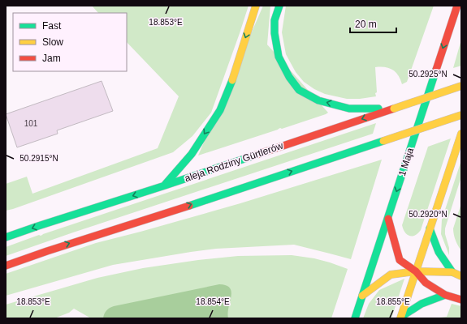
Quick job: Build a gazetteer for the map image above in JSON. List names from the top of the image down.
{
  "streets": {
    "main road": ["aleja Rodziny Gürtlerów", "1 Maja"]
  },
  "house_numbers": ["101"],
  "legend": ["Fast", "Slow", "Jam"],
  "scale_bar": "20 m",
  "coordinates": [
    "18.853°E",
    "50.2925°N",
    "50.2915°N",
    "50.2920°N",
    "18.854°E",
    "18.855°E"
  ]
}
